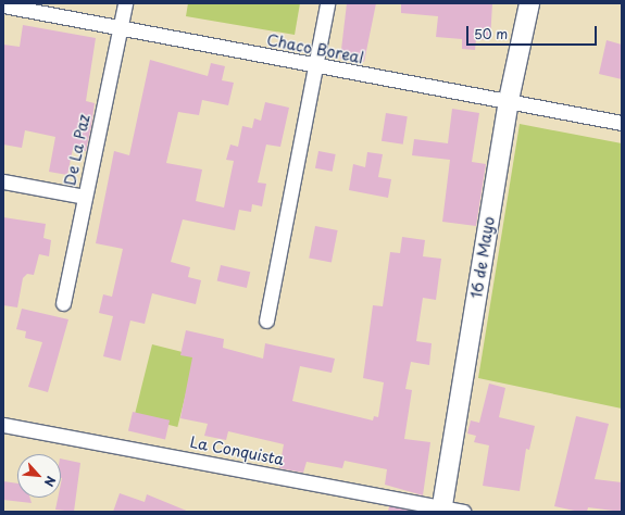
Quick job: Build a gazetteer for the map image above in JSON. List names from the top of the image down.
{
  "streets": {
    "street": [
      "Chaco Boreal",
      "De La Paz",
      "16 de Mayo",
      "La Conquista"
    ]
  },
  "crossings": [
    ["Chaco Boreal", "De La Paz"],
    ["Chaco Boreal", "16 de Mayo"],
    ["16 de Mayo", "La Conquista"]
  ],
  "scale_bar": "50 m",
  "north": "bottom right"
}
